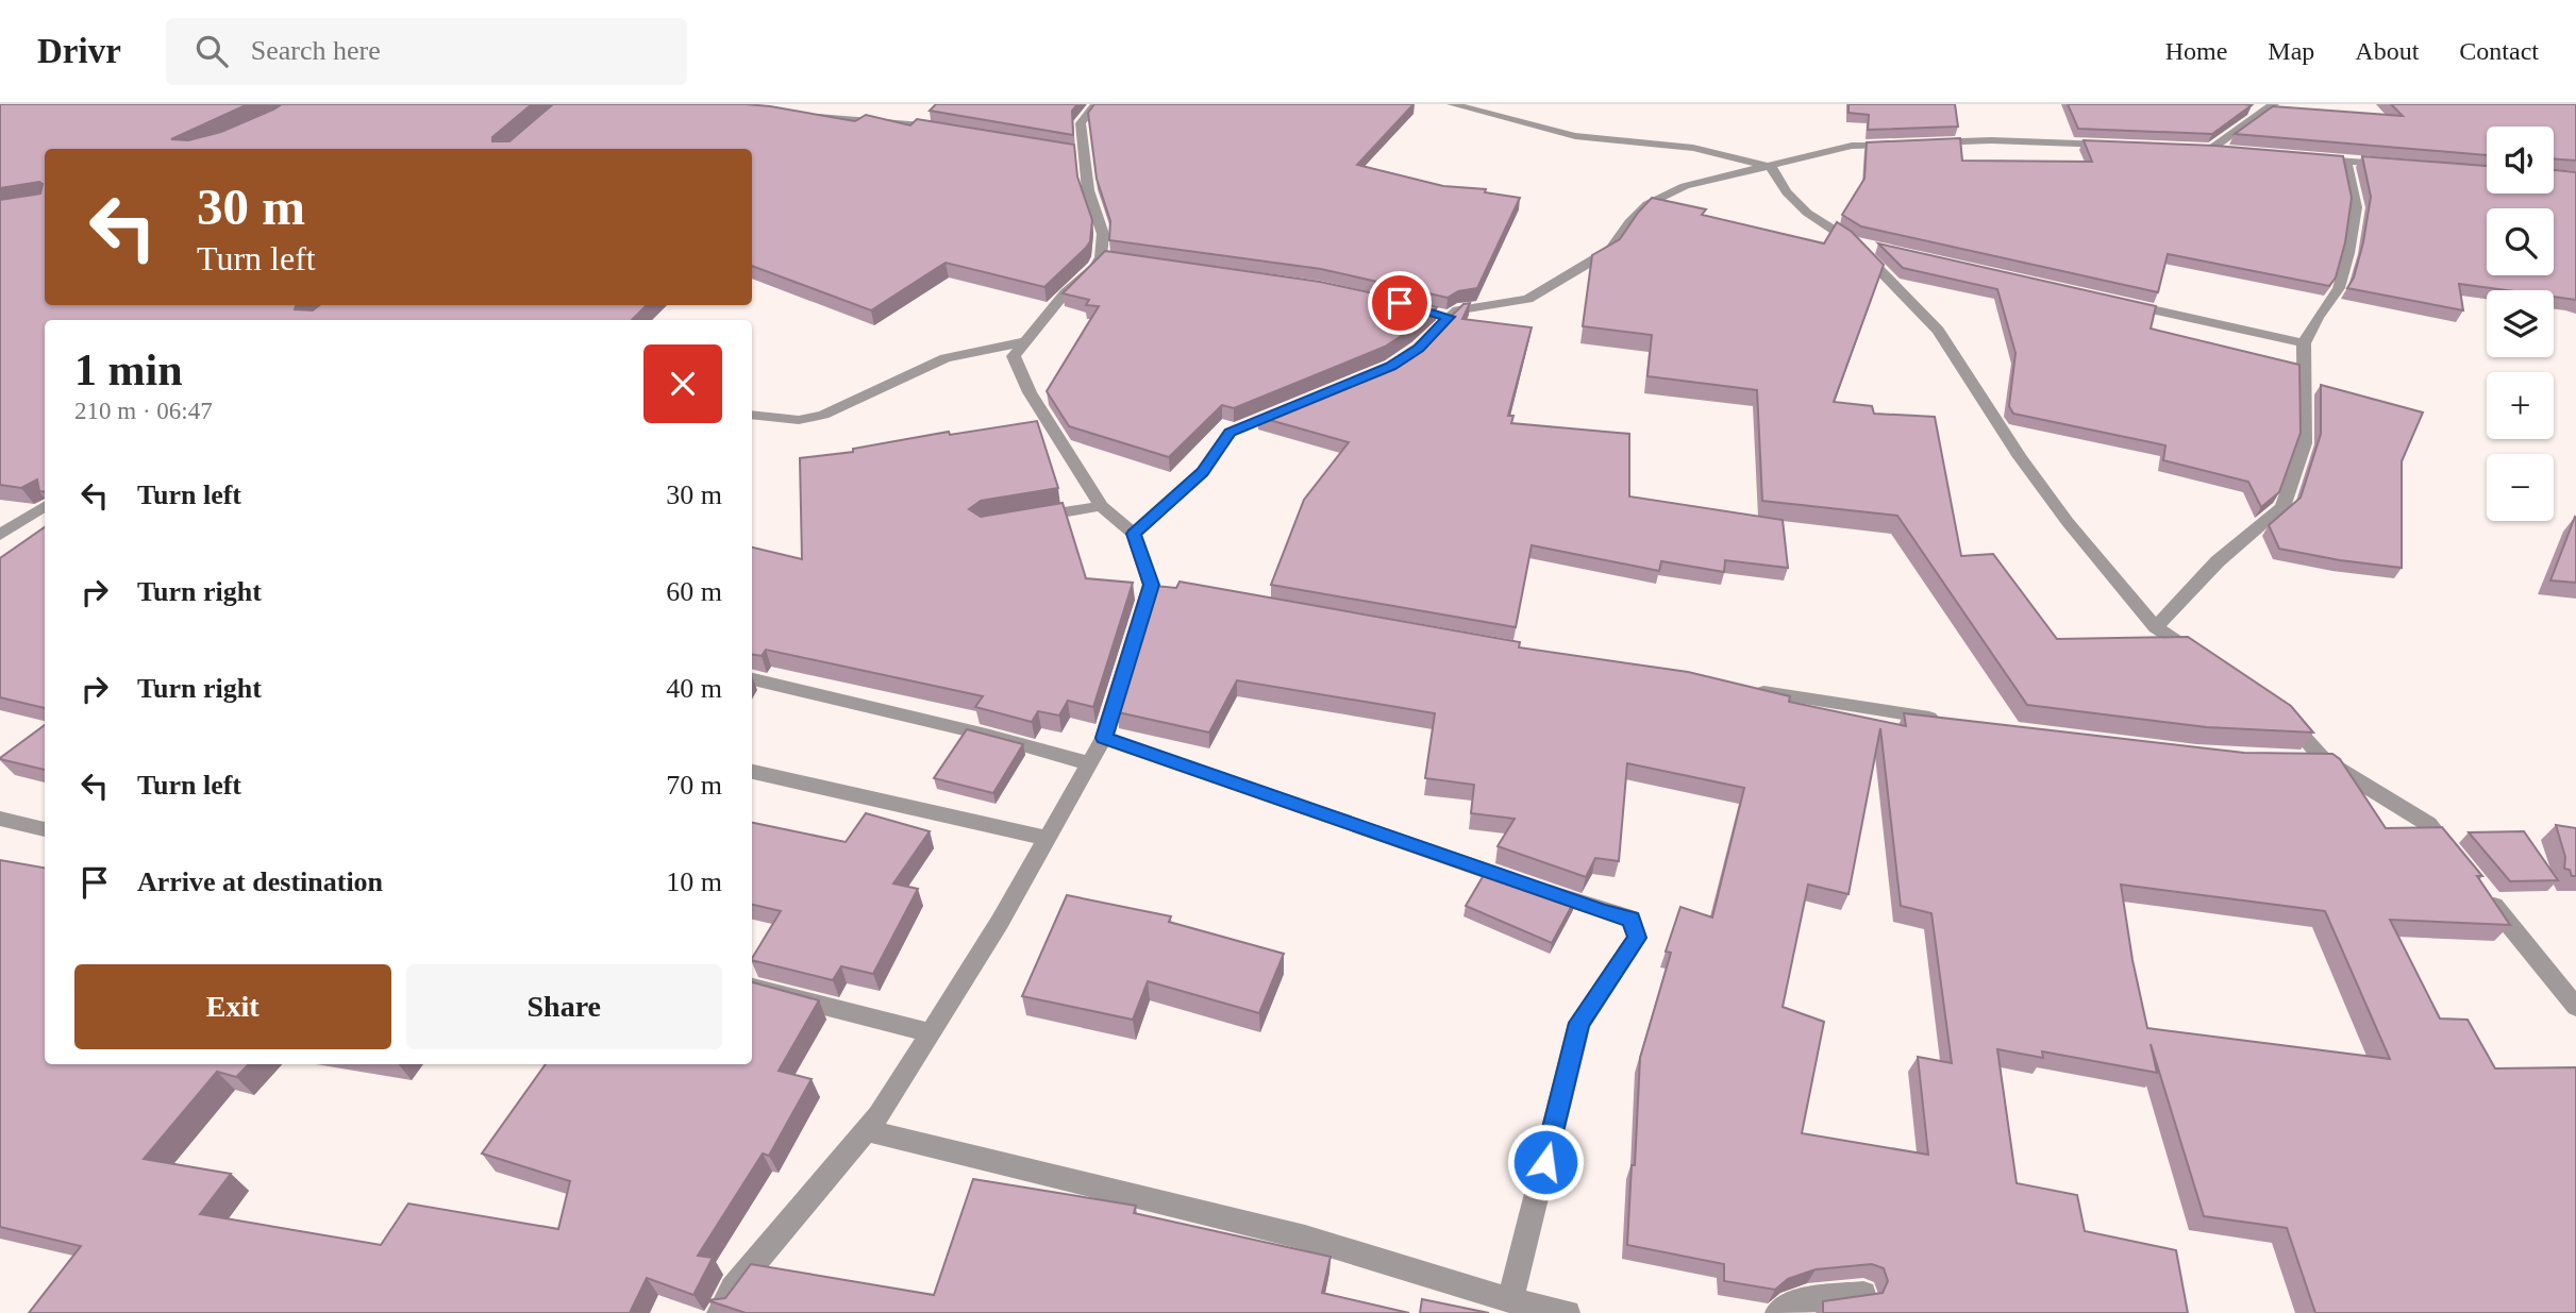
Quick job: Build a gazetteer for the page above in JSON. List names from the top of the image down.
{
  "page": {
    "header": "Drivr",
    "search": "Search here",
    "nav": [
      "Home",
      "Map",
      "About",
      "Contact"
    ],
    "map_buttons": ["+", "−"],
    "turn": ["30 m", "Turn left"],
    "heading": ["1 min", "210 m · 06:47"],
    "list": [
      {
        "name": "Turn left",
        "value": "30 m"
      },
      {
        "name": "Turn right",
        "value": "60 m"
      },
      {
        "name": "Turn right",
        "value": "40 m"
      },
      {
        "name": "Turn left",
        "value": "70 m"
      },
      {
        "name": "Arrive at destination",
        "value": "10 m"
      }
    ],
    "buttons": ["Exit", "Share"]
  }
}
